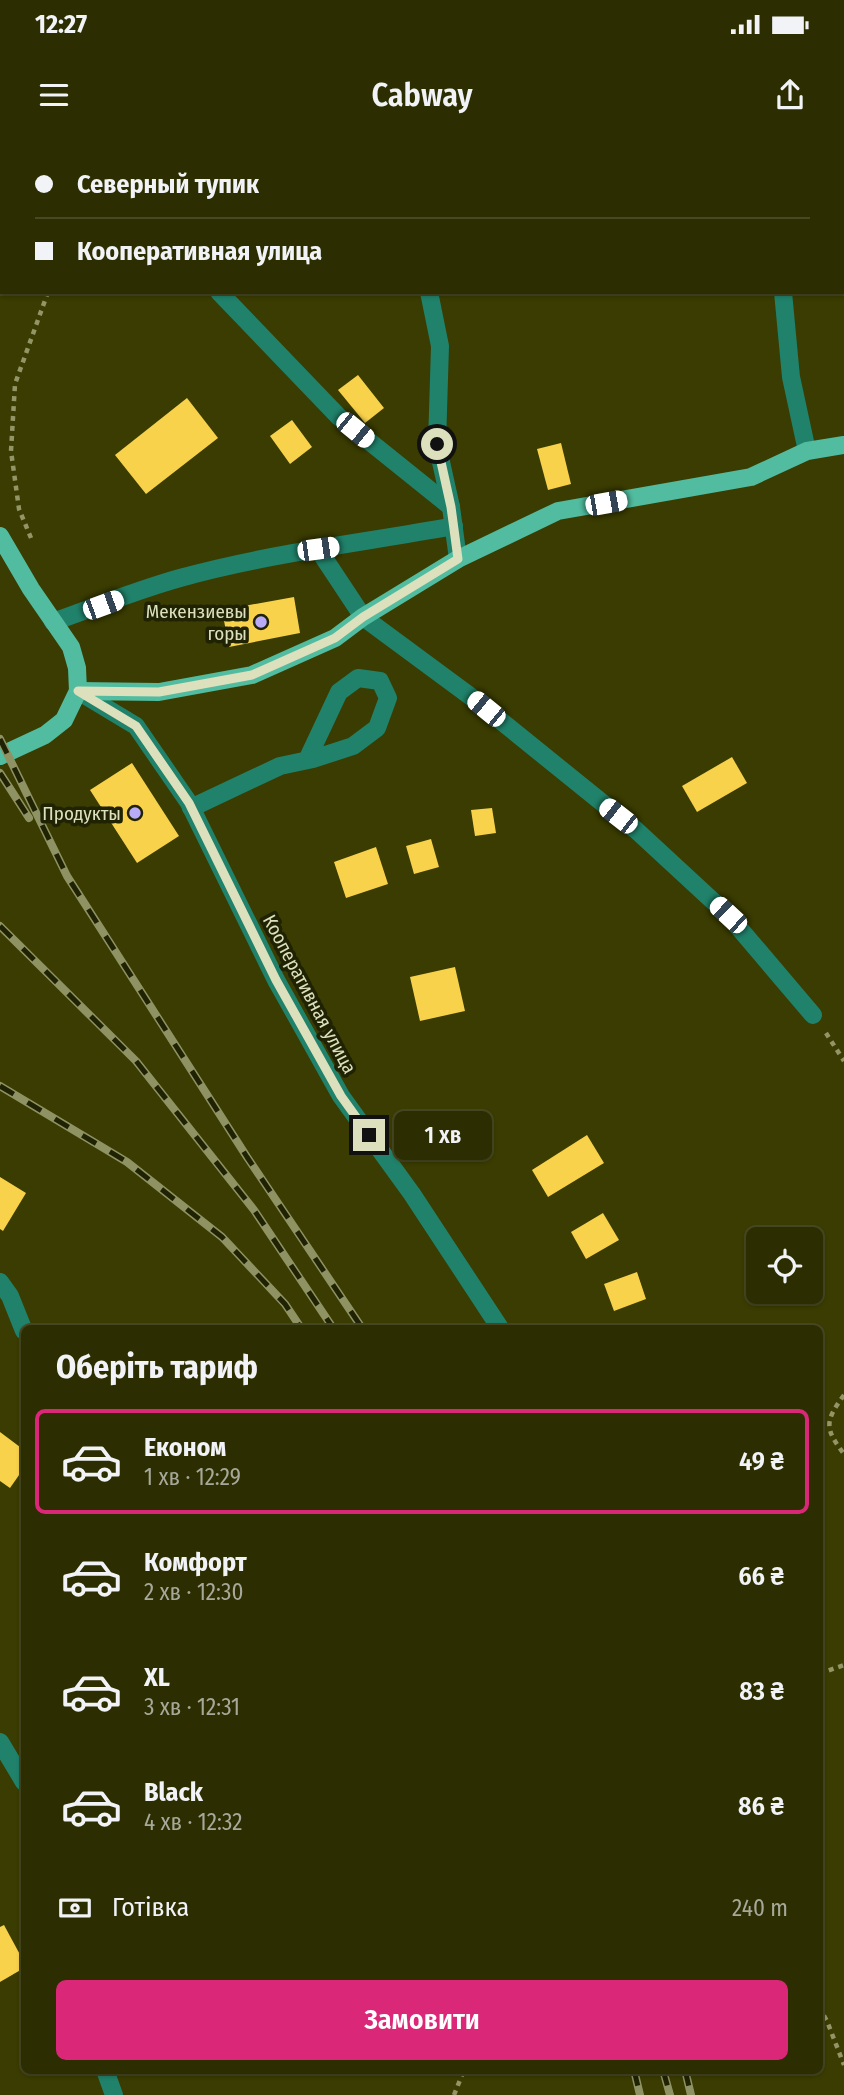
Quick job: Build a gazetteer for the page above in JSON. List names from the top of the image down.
{
  "streets": {
    "street": ["Кооперативная улица"]
  },
  "places": ["Мекензиевы горы", "Продукты"],
  "page": {
    "status": "12:27",
    "header": "Cabway",
    "banner": ["Северный тупик", "Кооперативная улица"],
    "bubble": "1 хв",
    "heading": "Оберіть тариф",
    "list": [
      {
        "name": "Економ",
        "note": "1 хв · 12:29",
        "value": "49 ₴"
      },
      {
        "name": "Комфорт",
        "note": "2 хв · 12:30",
        "value": "66 ₴"
      },
      {
        "name": "XL",
        "note": "3 хв · 12:31",
        "value": "83 ₴"
      },
      {
        "name": "Black",
        "note": "4 хв · 12:32",
        "value": "86 ₴"
      }
    ],
    "pay": ["Готівка", "240 m"],
    "buttons": "Замовити"
  }
}
